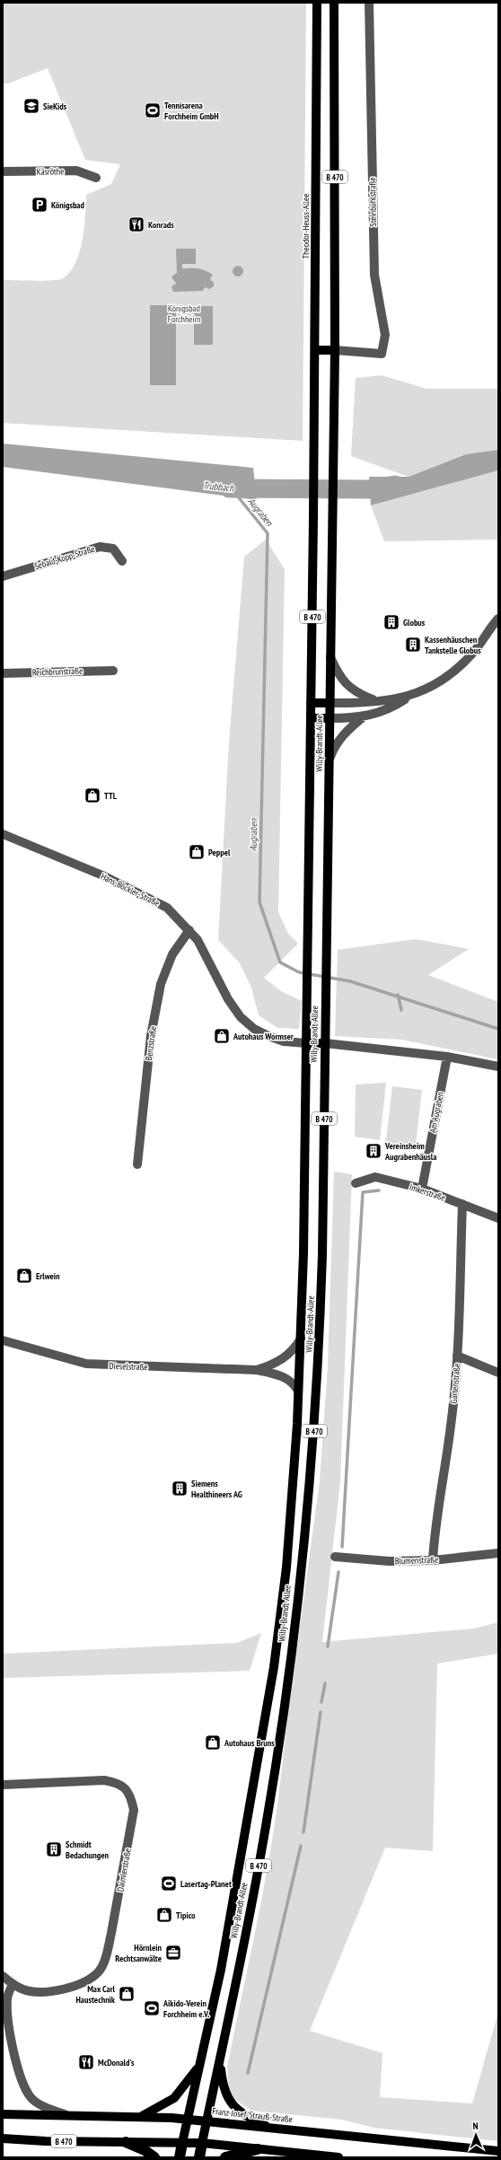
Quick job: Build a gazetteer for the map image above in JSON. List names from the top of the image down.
{
  "streets": {
    "main road": [
      "B 470",
      "Theodor-Heuss-Allee",
      "Willy-Brandt-Allee",
      "Franz-Josef-Strauß-Straße"
    ],
    "street": [
      "Käsröthe",
      "Steinbühlstraße",
      "Sebald-Kopp-Straße",
      "Reichbrunstraße",
      "Hans-Böckler-Straße",
      "Benzstraße",
      "Am Augraben",
      "Imkerstraße",
      "Dieselstraße",
      "Gartenstraße",
      "Blumenstraße",
      "Daimlerstraße"
    ]
  },
  "crossings": [
    ["B 470", "Steinbühlstraße"],
    ["B 470", "Willy-Brandt-Allee"],
    ["B 470", "Franz-Josef-Strauß-Straße"],
    ["Steinbühlstraße", "Willy-Brandt-Allee"],
    ["Theodor-Heuss-Allee", "Willy-Brandt-Allee"],
    ["Willy-Brandt-Allee", "Hans-Böckler-Straße"],
    ["Willy-Brandt-Allee", "Dieselstraße"],
    ["Willy-Brandt-Allee", "Franz-Josef-Strauß-Straße"],
    ["Hans-Böckler-Straße", "Benzstraße"],
    ["Am Augraben", "Imkerstraße"],
    ["Imkerstraße", "Gartenstraße"],
    ["Gartenstraße", "Blumenstraße"]
  ],
  "water": ["Trubbach", "Augraben"],
  "parks": ["Königsbad Forchheim"],
  "places": {
    "school or university": ["SieKids"],
    "sports": ["Tennisarena Forchheim GmbH", "Lasertag-Planet", "Aikido-Verein Forchheim e.V."],
    "parking": ["Königsbad"],
    "restaurant": ["Konrads", "McDonald's"],
    "building": [
      "Globus",
      "Kassenhäuschen Tankstelle Globus",
      "Vereinsheim Augrabenhäusla",
      "Siemens Healthineers AG",
      "Schmidt Bedachungen"
    ],
    "shop": [
      "TTL",
      "Peppel",
      "Autohaus Wormser",
      "Erlwein",
      "Autohaus Bruns",
      "Tipico",
      "Max Carl Haustechnik"
    ],
    "office": ["Hörnlein Rechtsanwälte"]
  },
  "north": "top"
}
